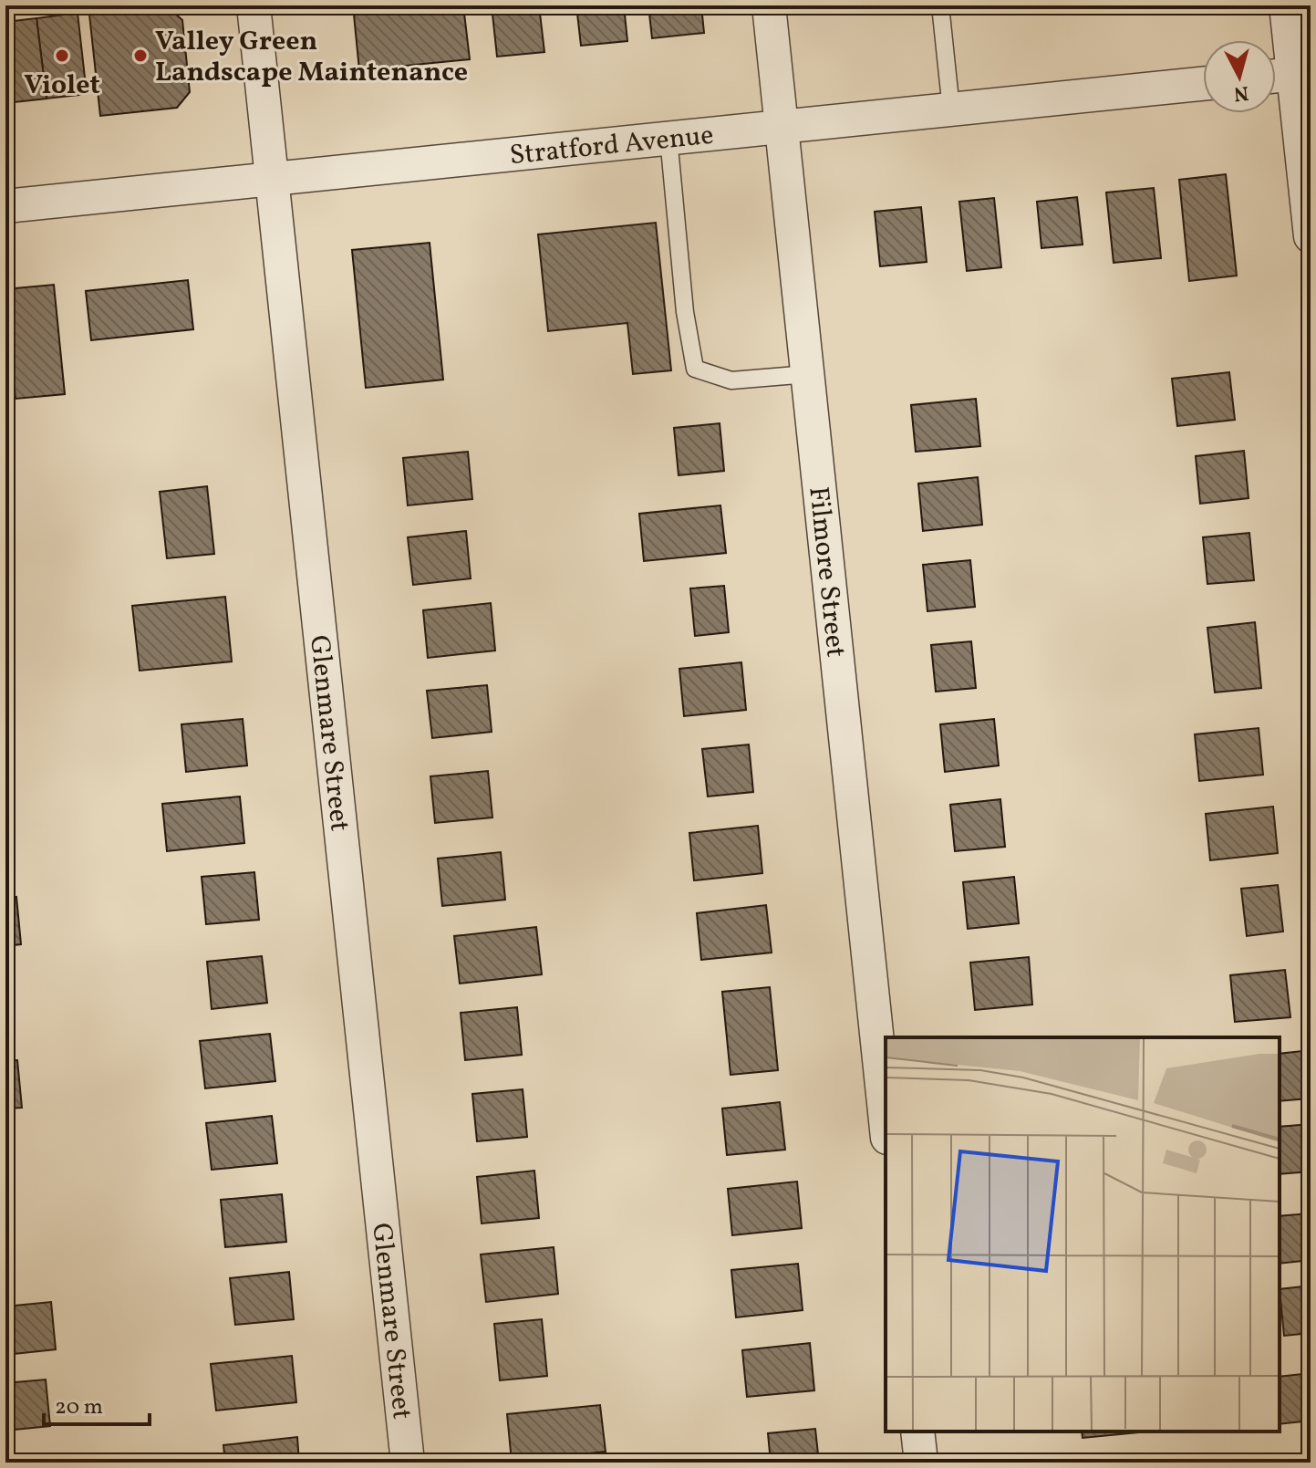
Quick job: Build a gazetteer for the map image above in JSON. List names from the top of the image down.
{
  "streets": {
    "street": ["Stratford Avenue", "Filmore Street", "Glenmare Street"]
  },
  "crossings": [
    ["Stratford Avenue", "Filmore Street"],
    ["Stratford Avenue", "Glenmare Street"]
  ],
  "places": ["Violet", "Valley Green Landscape Maintenance"],
  "scale_bar": "20 m",
  "north": "bottom"
}
